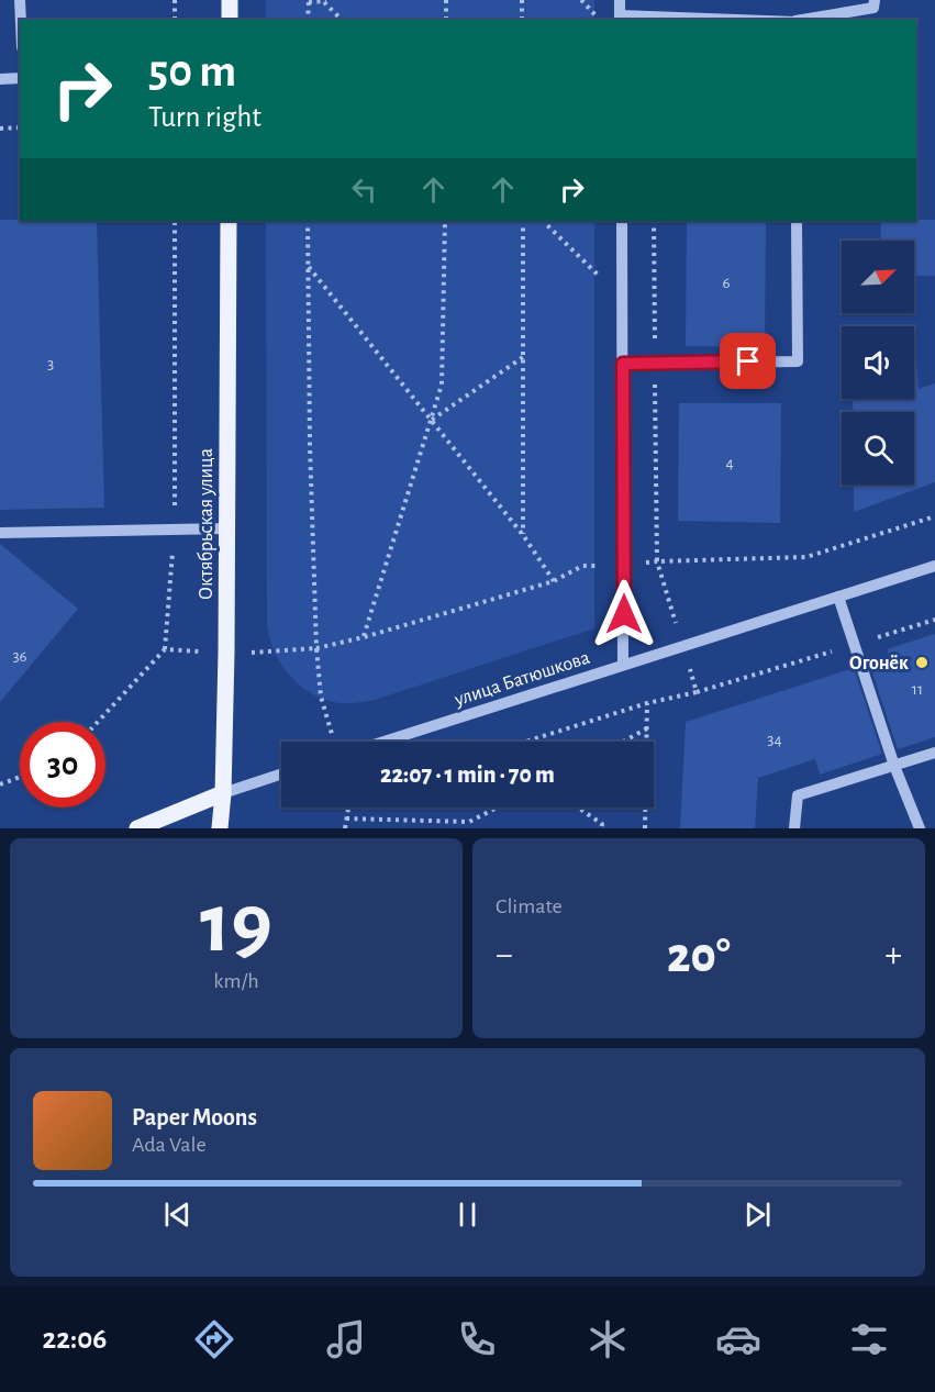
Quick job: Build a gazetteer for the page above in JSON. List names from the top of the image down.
{
  "streets": {
    "main road": ["Октябрьская улица"],
    "street": ["улица Батюшкова"]
  },
  "places": ["Огонёк"],
  "house_numbers": [
    "6",
    "3",
    "4",
    "36",
    "11",
    "34"
  ],
  "north": "top right",
  "page": {
    "turn": ["50 m", "Turn right"],
    "limit": "30",
    "trip": "22:07 · 1 min · 70 m",
    "tile": [
      ["19", "km/h"],
      "Climate"
    ],
    "heat": ["−", "20°", "+"],
    "song": ["Paper Moons", "Ada Vale"],
    "tabs": "22:06"
  }
}
